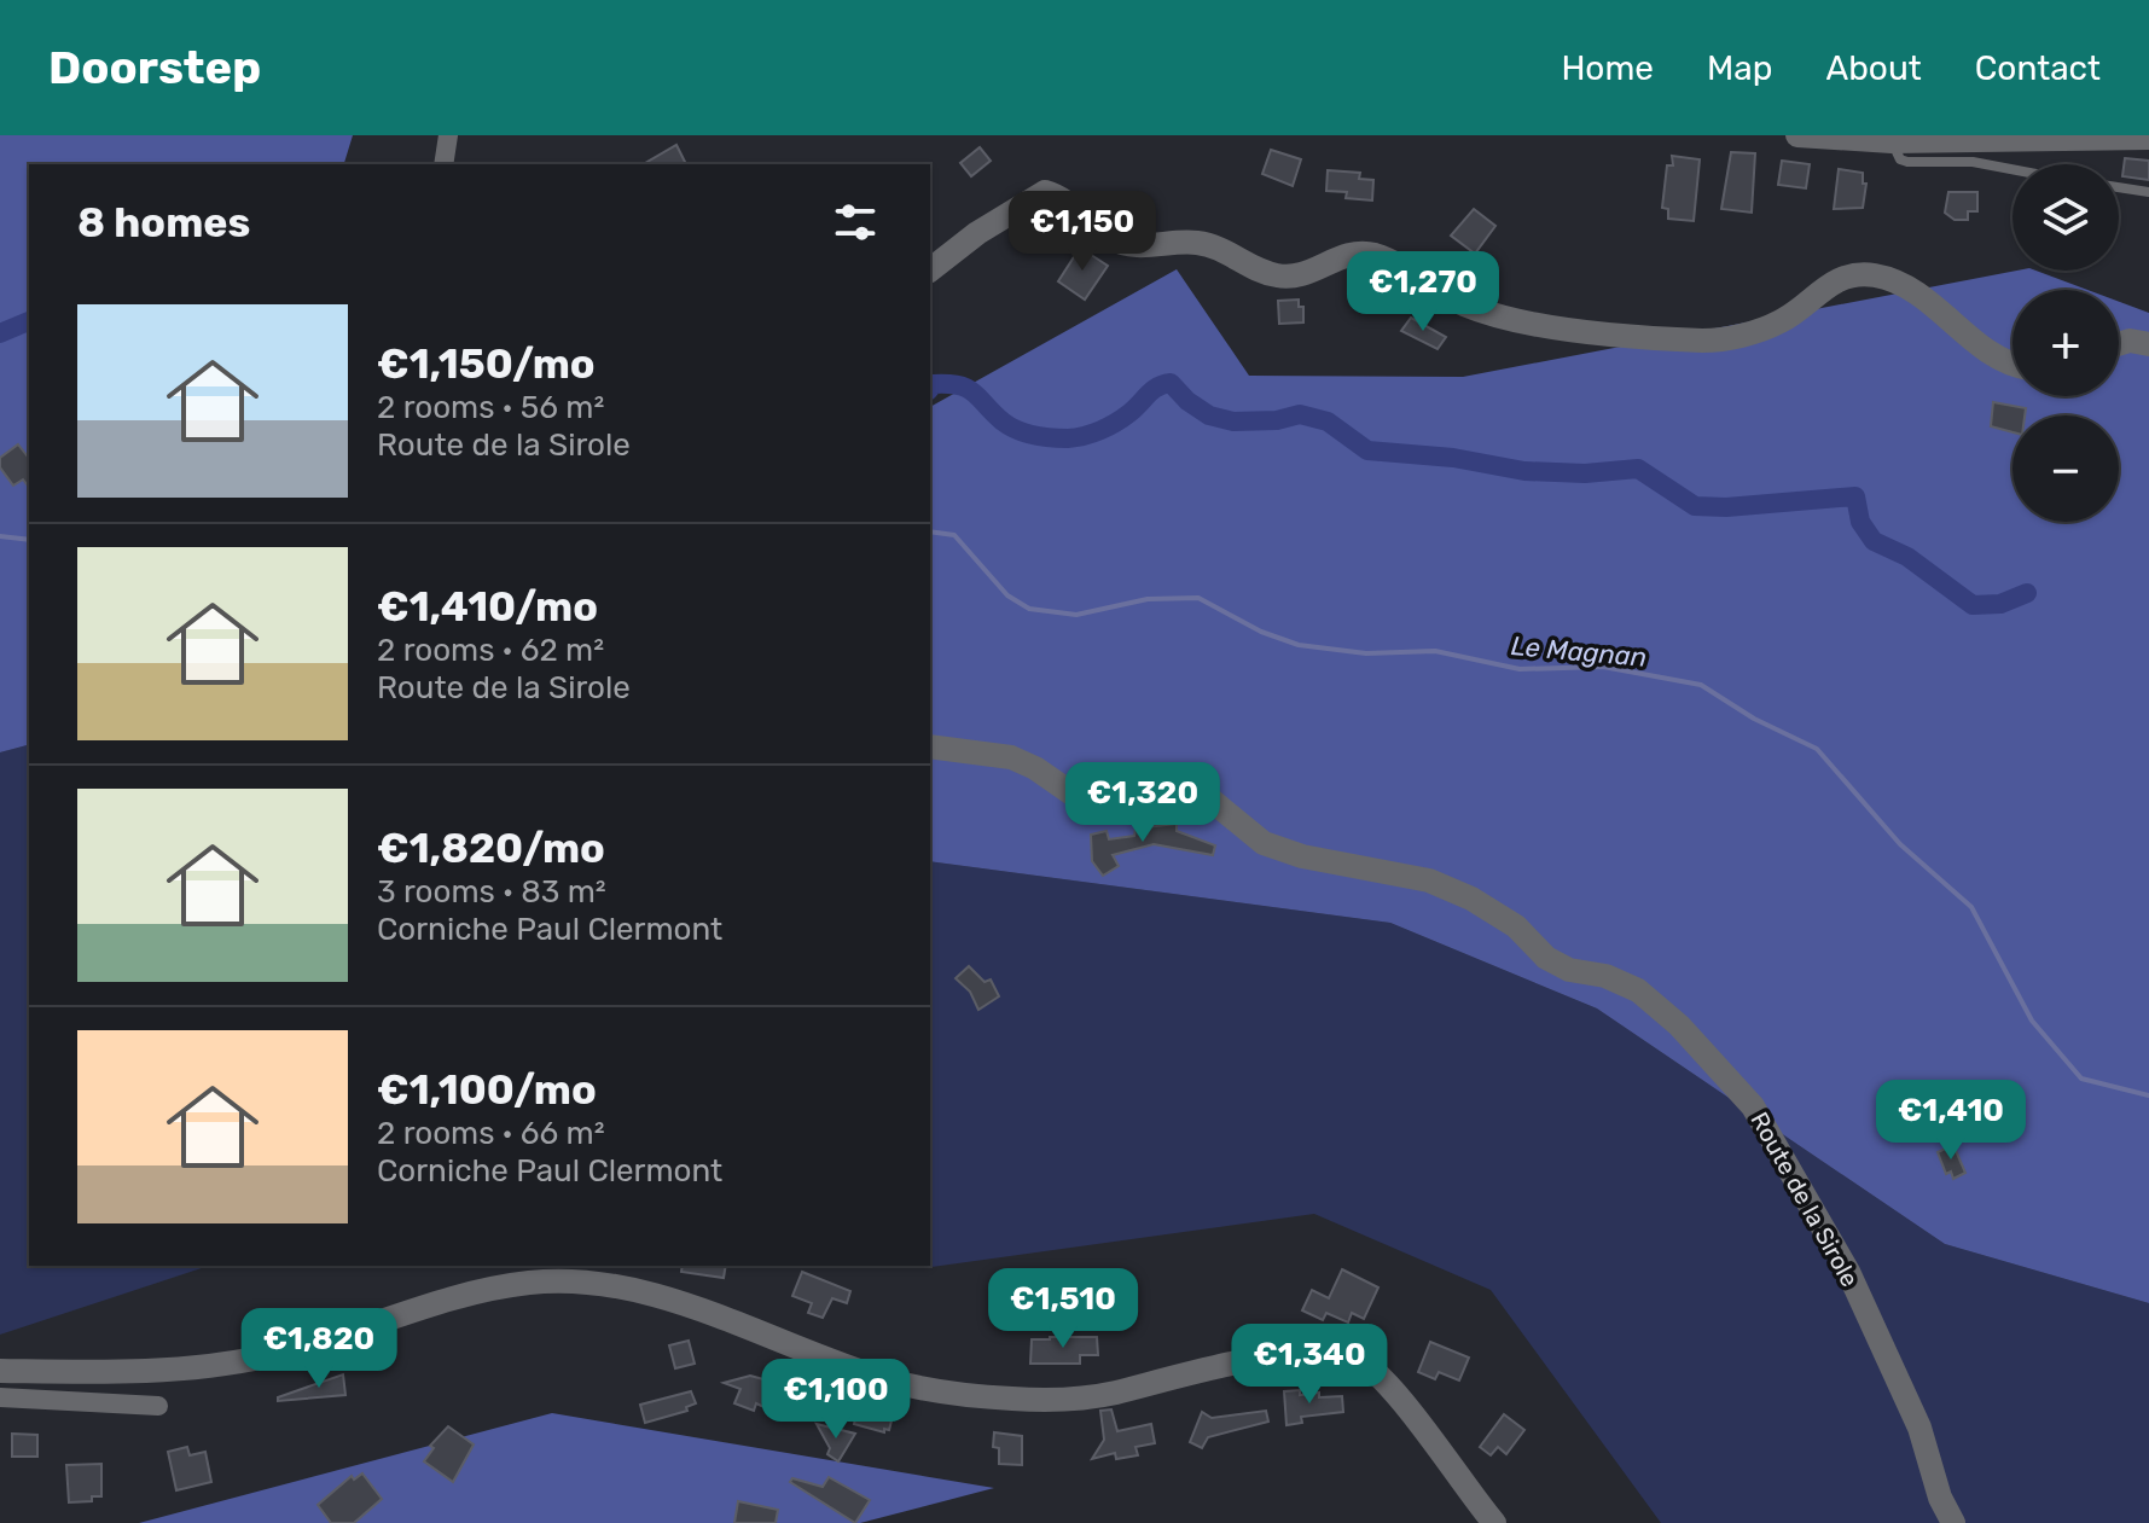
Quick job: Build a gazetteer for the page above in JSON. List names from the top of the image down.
{
  "streets": {
    "street": ["Route de la Sirole"]
  },
  "water": ["Le Magnan"],
  "page": {
    "header": "Doorstep",
    "nav": [
      "Home",
      "Map",
      "About",
      "Contact"
    ],
    "map_buttons": ["+", "−"],
    "heading": "8 homes",
    "price": [
      "€1,150",
      "€1,270",
      "€1,320",
      "€1,410",
      "€1,510",
      "€1,820",
      "€1,340",
      "€1,100"
    ],
    "list": [
      {
        "name": "€1,150/mo",
        "note": "2 rooms · 56 m² · Route de la Sirole"
      },
      {
        "name": "€1,410/mo",
        "note": "2 rooms · 62 m² · Route de la Sirole"
      },
      {
        "name": "€1,820/mo",
        "note": "3 rooms · 83 m² · Corniche Paul Clermont"
      },
      {
        "name": "€1,100/mo",
        "note": "2 rooms · 66 m² · Corniche Paul Clermont"
      }
    ]
  }
}
